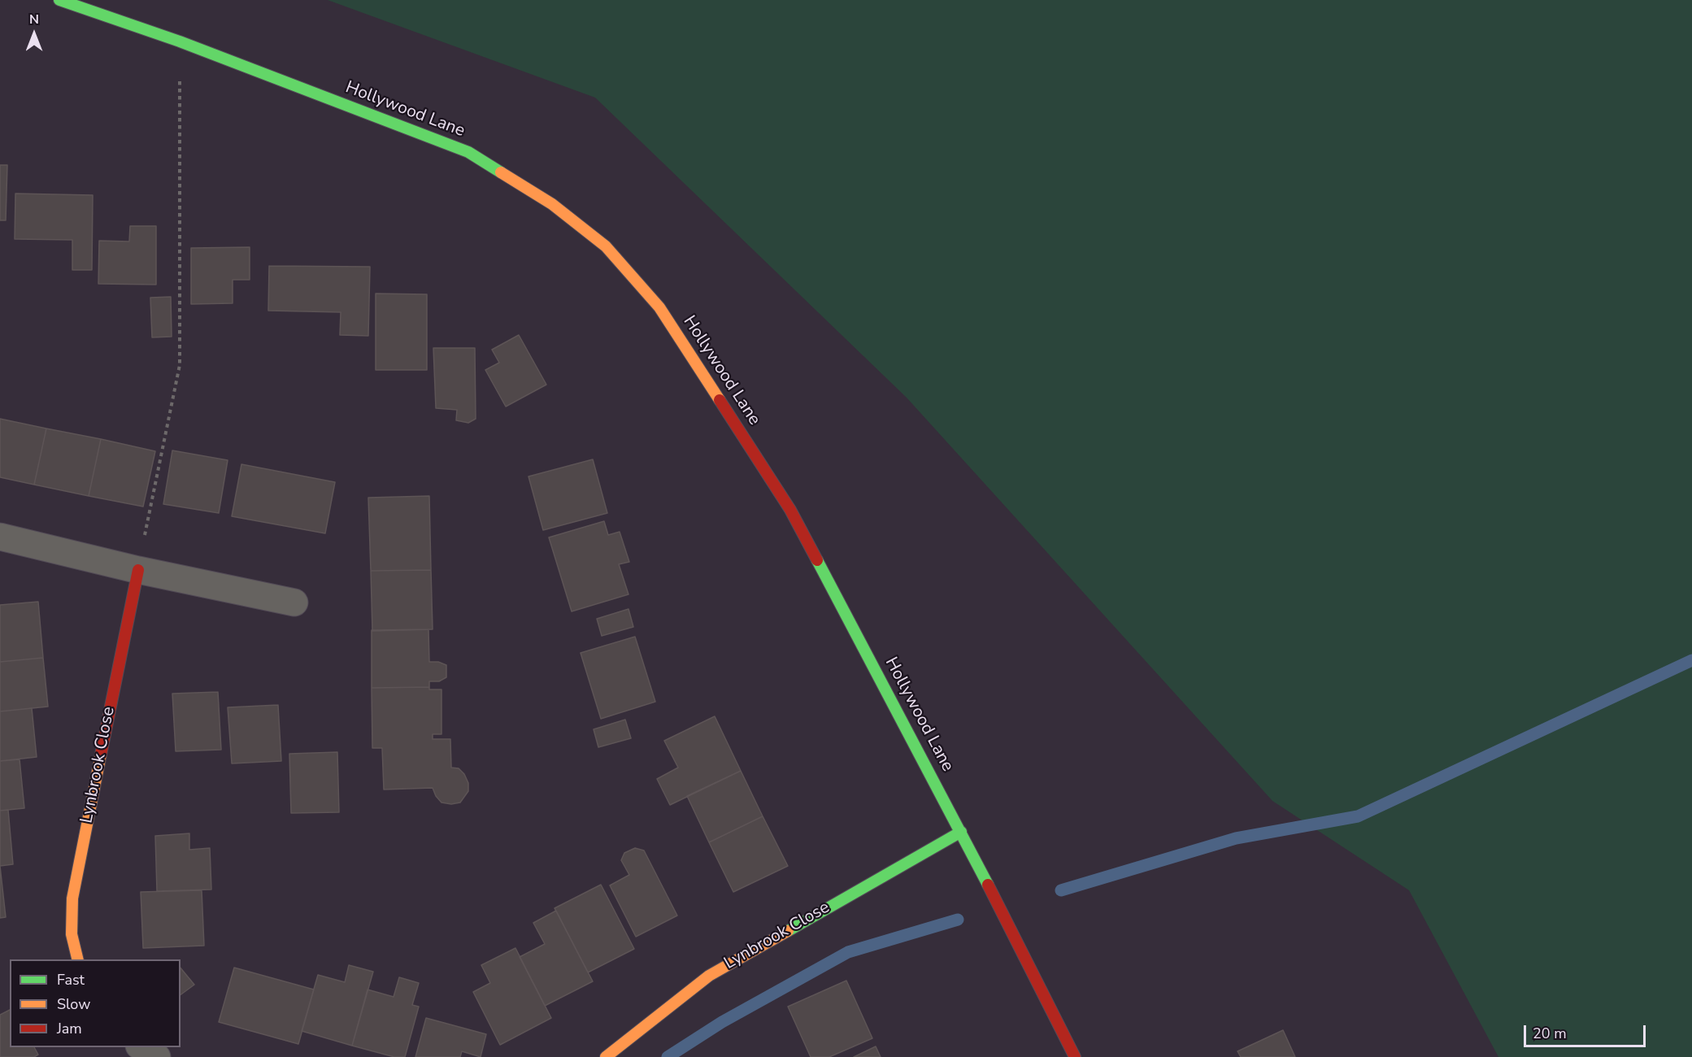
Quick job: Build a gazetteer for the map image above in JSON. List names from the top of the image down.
{
  "streets": {
    "street": ["Hollywood Lane", "Lynbrook Close"]
  },
  "crossings": [
    ["Hollywood Lane", "Lynbrook Close"]
  ],
  "legend": ["Fast", "Slow", "Jam"],
  "scale_bar": "20 m",
  "north": "top"
}
